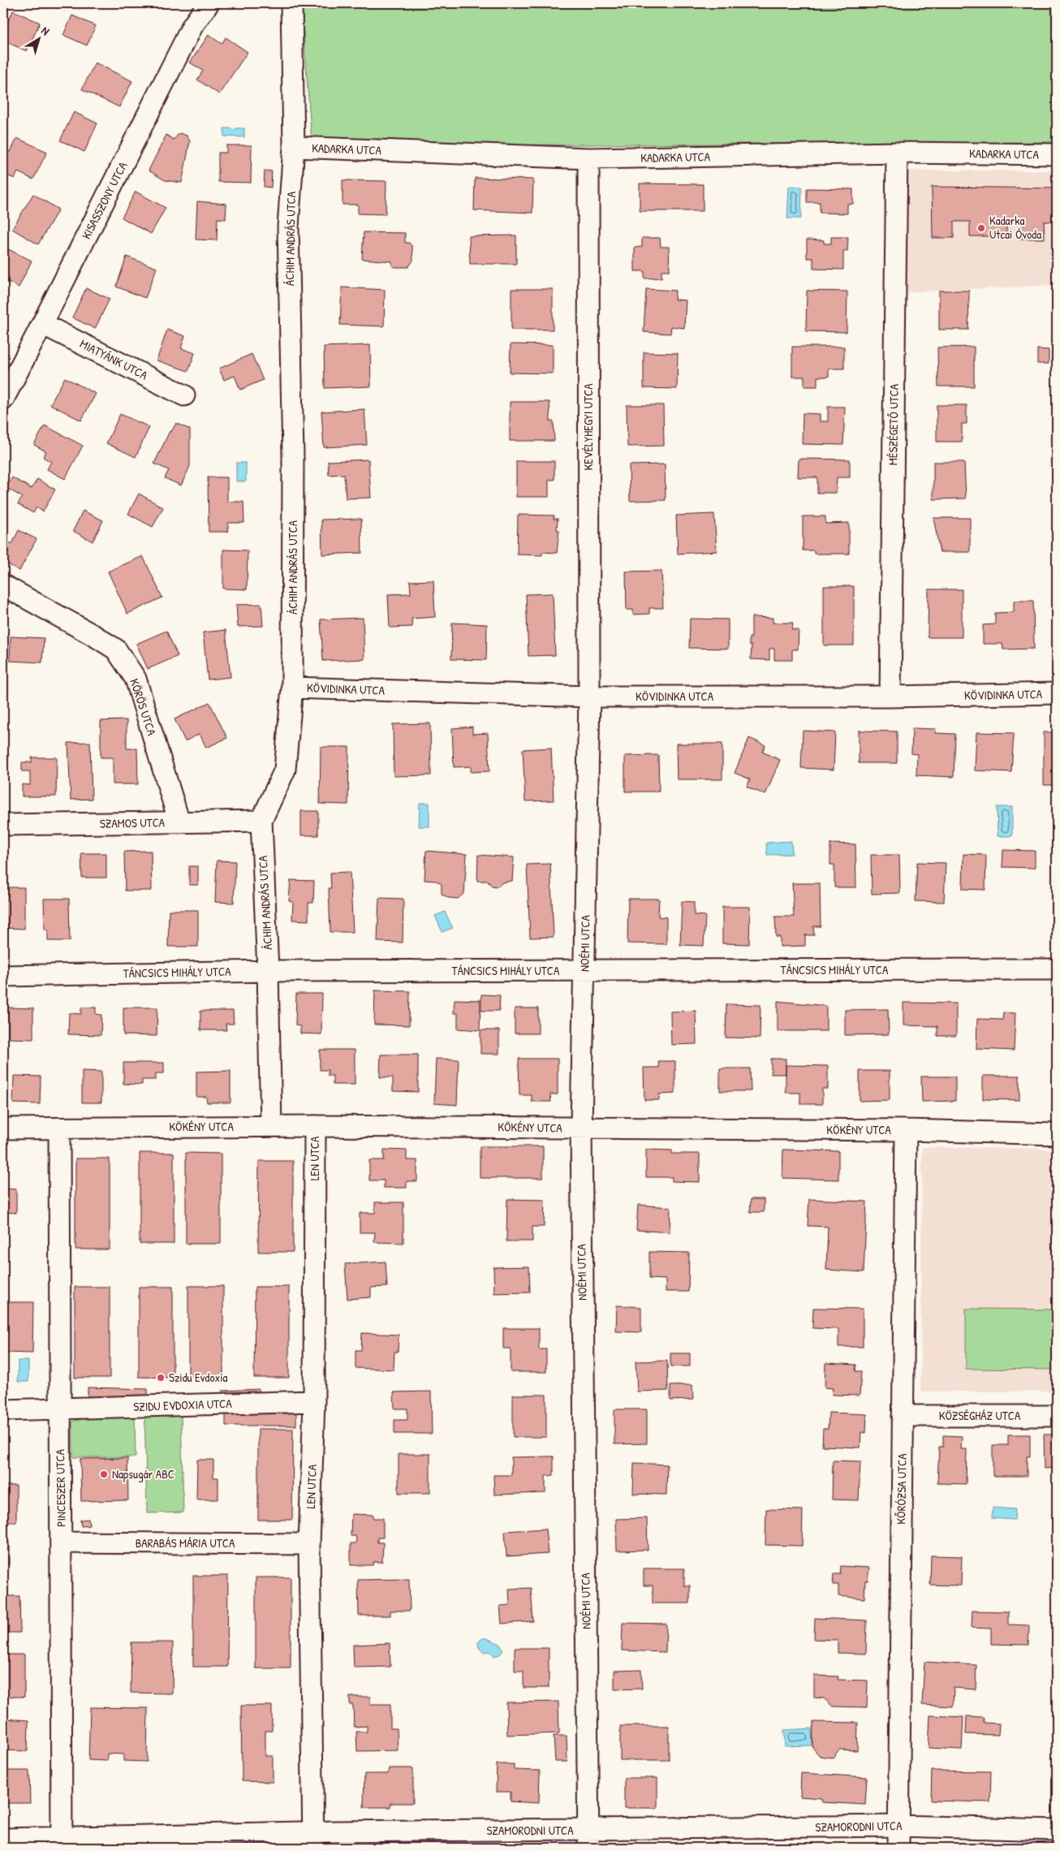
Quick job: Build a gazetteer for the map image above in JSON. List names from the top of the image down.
{
  "streets": {
    "street": [
      "KADARKA UTCA",
      "KISASSZONY UTCA",
      "ÁCHIM ANDRÁS UTCA",
      "MIATYÁNK UTCA",
      "MÉSZÉGETŐ UTCA",
      "KEVÉLYHEGYI UTCA",
      "KÖVIDINKA UTCA",
      "KÖRÖS UTCA",
      "SZAMOS UTCA",
      "NOÉMI UTCA",
      "TÁNCSICS MIHÁLY UTCA",
      "KÖKÉNY UTCA",
      "LEN UTCA",
      "SZIDU EVDOXIA UTCA",
      "KÖZSÉGHÁZ UTCA",
      "PINCESZER UTCA",
      "KŐRÓZSA UTCA",
      "BARABÁS MÁRIA UTCA",
      "SZAMORODNI UTCA"
    ]
  },
  "crossings": [
    ["KADARKA UTCA", "ÁCHIM ANDRÁS UTCA"],
    ["KADARKA UTCA", "MÉSZÉGETŐ UTCA"],
    ["KADARKA UTCA", "KEVÉLYHEGYI UTCA"],
    ["KISASSZONY UTCA", "MIATYÁNK UTCA"],
    ["ÁCHIM ANDRÁS UTCA", "KÖVIDINKA UTCA"],
    ["ÁCHIM ANDRÁS UTCA", "SZAMOS UTCA"],
    ["ÁCHIM ANDRÁS UTCA", "TÁNCSICS MIHÁLY UTCA"],
    ["ÁCHIM ANDRÁS UTCA", "KÖKÉNY UTCA"],
    ["MÉSZÉGETŐ UTCA", "KÖVIDINKA UTCA"],
    ["KEVÉLYHEGYI UTCA", "KÖVIDINKA UTCA"],
    ["KEVÉLYHEGYI UTCA", "NOÉMI UTCA"],
    ["KÖVIDINKA UTCA", "NOÉMI UTCA"],
    ["KÖRÖS UTCA", "SZAMOS UTCA"],
    ["NOÉMI UTCA", "TÁNCSICS MIHÁLY UTCA"],
    ["NOÉMI UTCA", "KÖKÉNY UTCA"],
    ["NOÉMI UTCA", "SZAMORODNI UTCA"],
    ["KÖKÉNY UTCA", "LEN UTCA"],
    ["KÖKÉNY UTCA", "PINCESZER UTCA"],
    ["KÖKÉNY UTCA", "KŐRÓZSA UTCA"],
    ["LEN UTCA", "SZIDU EVDOXIA UTCA"],
    ["LEN UTCA", "BARABÁS MÁRIA UTCA"],
    ["LEN UTCA", "SZAMORODNI UTCA"],
    ["SZIDU EVDOXIA UTCA", "PINCESZER UTCA"],
    ["KÖZSÉGHÁZ UTCA", "KŐRÓZSA UTCA"],
    ["PINCESZER UTCA", "BARABÁS MÁRIA UTCA"],
    ["PINCESZER UTCA", "SZAMORODNI UTCA"],
    ["KŐRÓZSA UTCA", "SZAMORODNI UTCA"]
  ],
  "places": ["Kadarka Utcai Óvoda", "Szidu Evdoxia", "Napsugár ABC"],
  "north": "top right"
}
